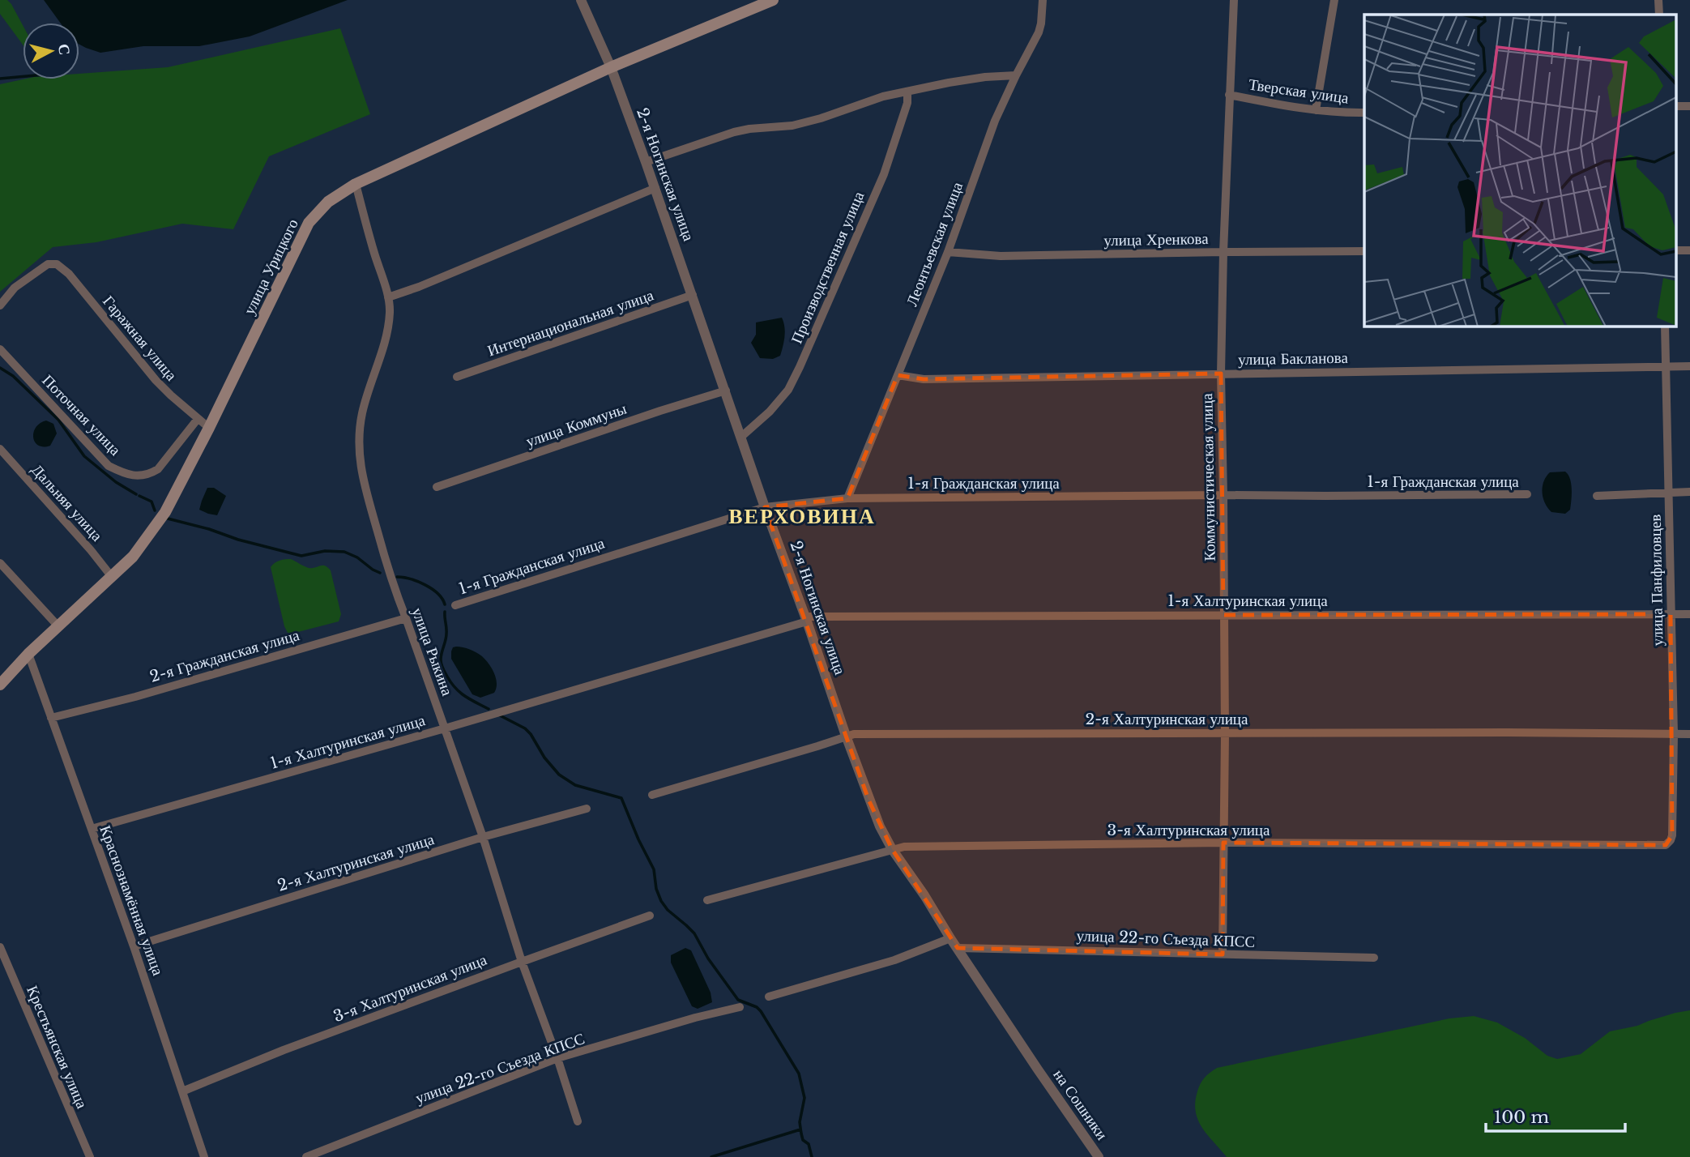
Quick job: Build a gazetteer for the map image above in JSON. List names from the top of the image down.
{
  "streets": {
    "main road": ["улица Урицкого"],
    "street": [
      "Тверская улица",
      "2-я Ногинская улица",
      "улица Хренкова",
      "Леонтьевская улица",
      "Производственная улица",
      "Интернациональная улица",
      "Гаражная улица",
      "улица Бакланова",
      "Поточная улица",
      "улица Коммуны",
      "Коммунистическая улица",
      "1-я Гражданская улица",
      "Дальняя улица",
      "улица Панфиловцев",
      "1-я Халтуринская улица",
      "улица Рыкина",
      "2-я Гражданская улица",
      "2-я Халтуринская улица",
      "3-я Халтуринская улица",
      "Краснознамённая улица",
      "улица 22-го Съезда КПСС",
      "Крестьянская улица",
      "на Сошники"
    ]
  },
  "crossings": [
    ["Тверская улица", "Коммунистическая улица"],
    ["2-я Ногинская улица", "улица Урицкого"],
    ["2-я Ногинская улица", "Производственная улица"],
    ["2-я Ногинская улица", "Интернациональная улица"],
    ["2-я Ногинская улица", "улица Коммуны"],
    ["2-я Ногинская улица", "1-я Гражданская улица"],
    ["2-я Ногинская улица", "1-я Халтуринская улица"],
    ["2-я Ногинская улица", "2-я Халтуринская улица"],
    ["2-я Ногинская улица", "3-я Халтуринская улица"],
    ["2-я Ногинская улица", "улица 22-го Съезда КПСС"],
    ["2-я Ногинская улица", "на Сошники"],
    ["улица Хренкова", "Леонтьевская улица"],
    ["улица Хренкова", "Коммунистическая улица"],
    ["Леонтьевская улица", "улица Бакланова"],
    ["Леонтьевская улица", "1-я Гражданская улица"],
    ["улица Урицкого", "Гаражная улица"],
    ["улица Урицкого", "Дальняя улица"],
    ["улица Урицкого", "улица Рыкина"],
    ["улица Урицкого", "Краснознамённая улица"],
    ["Гаражная улица", "Поточная улица"],
    ["улица Бакланова", "Коммунистическая улица"],
    ["улица Бакланова", "улица Панфиловцев"],
    ["Коммунистическая улица", "1-я Гражданская улица"],
    ["Коммунистическая улица", "1-я Халтуринская улица"],
    ["Коммунистическая улица", "2-я Халтуринская улица"],
    ["Коммунистическая улица", "3-я Халтуринская улица"],
    ["Коммунистическая улица", "улица 22-го Съезда КПСС"],
    ["улица Панфиловцев", "1-я Халтуринская улица"],
    ["улица Панфиловцев", "2-я Халтуринская улица"],
    ["улица Панфиловцев", "3-я Халтуринская улица"],
    ["1-я Халтуринская улица", "улица Рыкина"],
    ["1-я Халтуринская улица", "Краснознамённая улица"],
    ["улица Рыкина", "2-я Гражданская улица"],
    ["улица Рыкина", "2-я Халтуринская улица"],
    ["улица Рыкина", "3-я Халтуринская улица"],
    ["улица Рыкина", "улица 22-го Съезда КПСС"],
    ["2-я Гражданская улица", "Краснознамённая улица"],
    ["2-я Халтуринская улица", "Краснознамённая улица"],
    ["3-я Халтуринская улица", "Краснознамённая улица"]
  ],
  "districts": ["ВЕРХОВИНА"],
  "scale_bar": "100 m",
  "north": "right"
}
